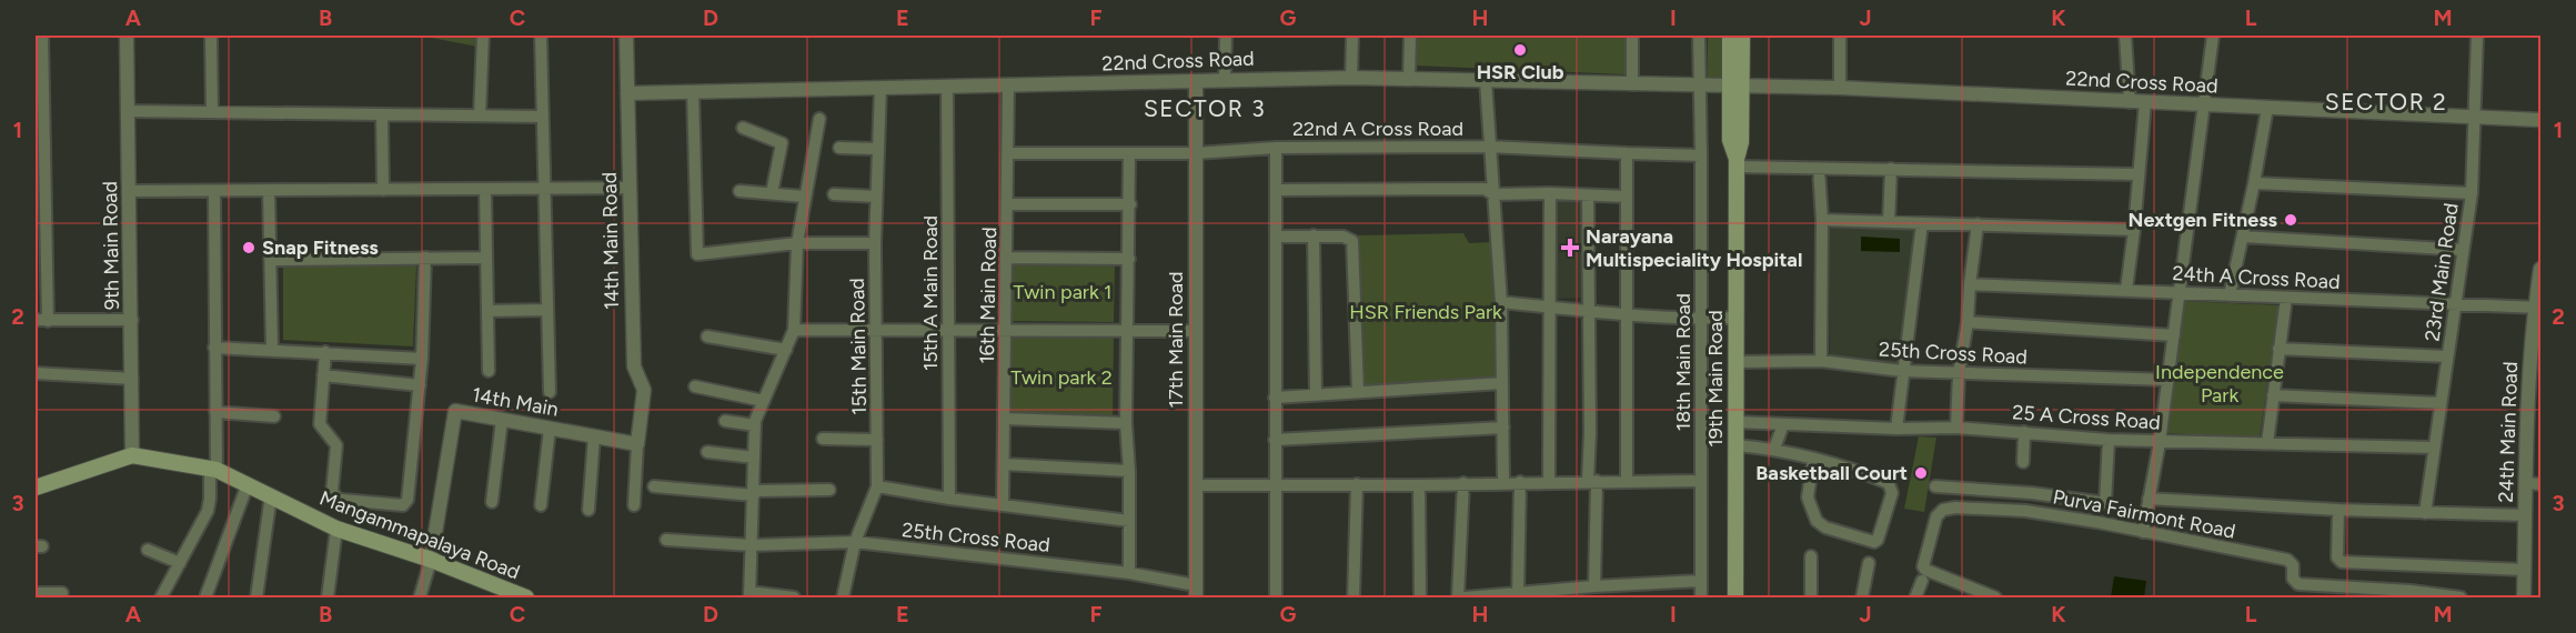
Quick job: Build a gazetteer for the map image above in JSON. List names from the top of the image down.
{
  "streets": {
    "main road": ["19th Main Road", "Mangammapalaya Road"],
    "street": [
      "22nd Cross Road",
      "22nd A Cross Road",
      "14th Main Road",
      "9th Main Road",
      "23rd Main Road",
      "24th A Cross Road",
      "15th A Main Road",
      "16th Main Road",
      "17th Main Road",
      "15th Main Road",
      "25th Cross Road",
      "18th Main Road",
      "14th Main",
      "25 A Cross Road",
      "24th Main Road",
      "Purva Fairmont Road"
    ]
  },
  "crossings": [
    ["22nd Cross Road", "14th Main Road"],
    ["22nd Cross Road", "23rd Main Road"],
    ["22nd Cross Road", "15th A Main Road"],
    ["22nd Cross Road", "16th Main Road"],
    ["22nd Cross Road", "17th Main Road"],
    ["22nd Cross Road", "15th Main Road"],
    ["22nd Cross Road", "18th Main Road"],
    ["22nd Cross Road", "19th Main Road"],
    ["22nd A Cross Road", "16th Main Road"],
    ["22nd A Cross Road", "17th Main Road"],
    ["22nd A Cross Road", "18th Main Road"],
    ["14th Main Road", "14th Main"],
    ["9th Main Road", "Mangammapalaya Road"],
    ["23rd Main Road", "24th A Cross Road"],
    ["23rd Main Road", "25 A Cross Road"],
    ["24th A Cross Road", "24th Main Road"],
    ["17th Main Road", "25th Cross Road"],
    ["15th Main Road", "25th Cross Road"],
    ["25th Cross Road", "19th Main Road"],
    ["19th Main Road", "25 A Cross Road"],
    ["14th Main", "Mangammapalaya Road"]
  ],
  "districts": ["SECTOR 2", "SECTOR 3"],
  "parks": [
    "Twin park 1",
    "HSR Friends Park",
    "Independence Park",
    "Twin park 2"
  ],
  "places": {
    "other": [
      "HSR Club",
      "Nextgen Fitness",
      "Snap Fitness",
      "Basketball Court"
    ],
    "health": ["Narayana Multispeciality Hospital"]
  },
  "grid": {
    "columns": [
      "A",
      "B",
      "C",
      "D",
      "E",
      "F",
      "G",
      "H",
      "I",
      "J",
      "K",
      "L",
      "M"
    ],
    "rows": ["1", "2", "3"]
  }
}
